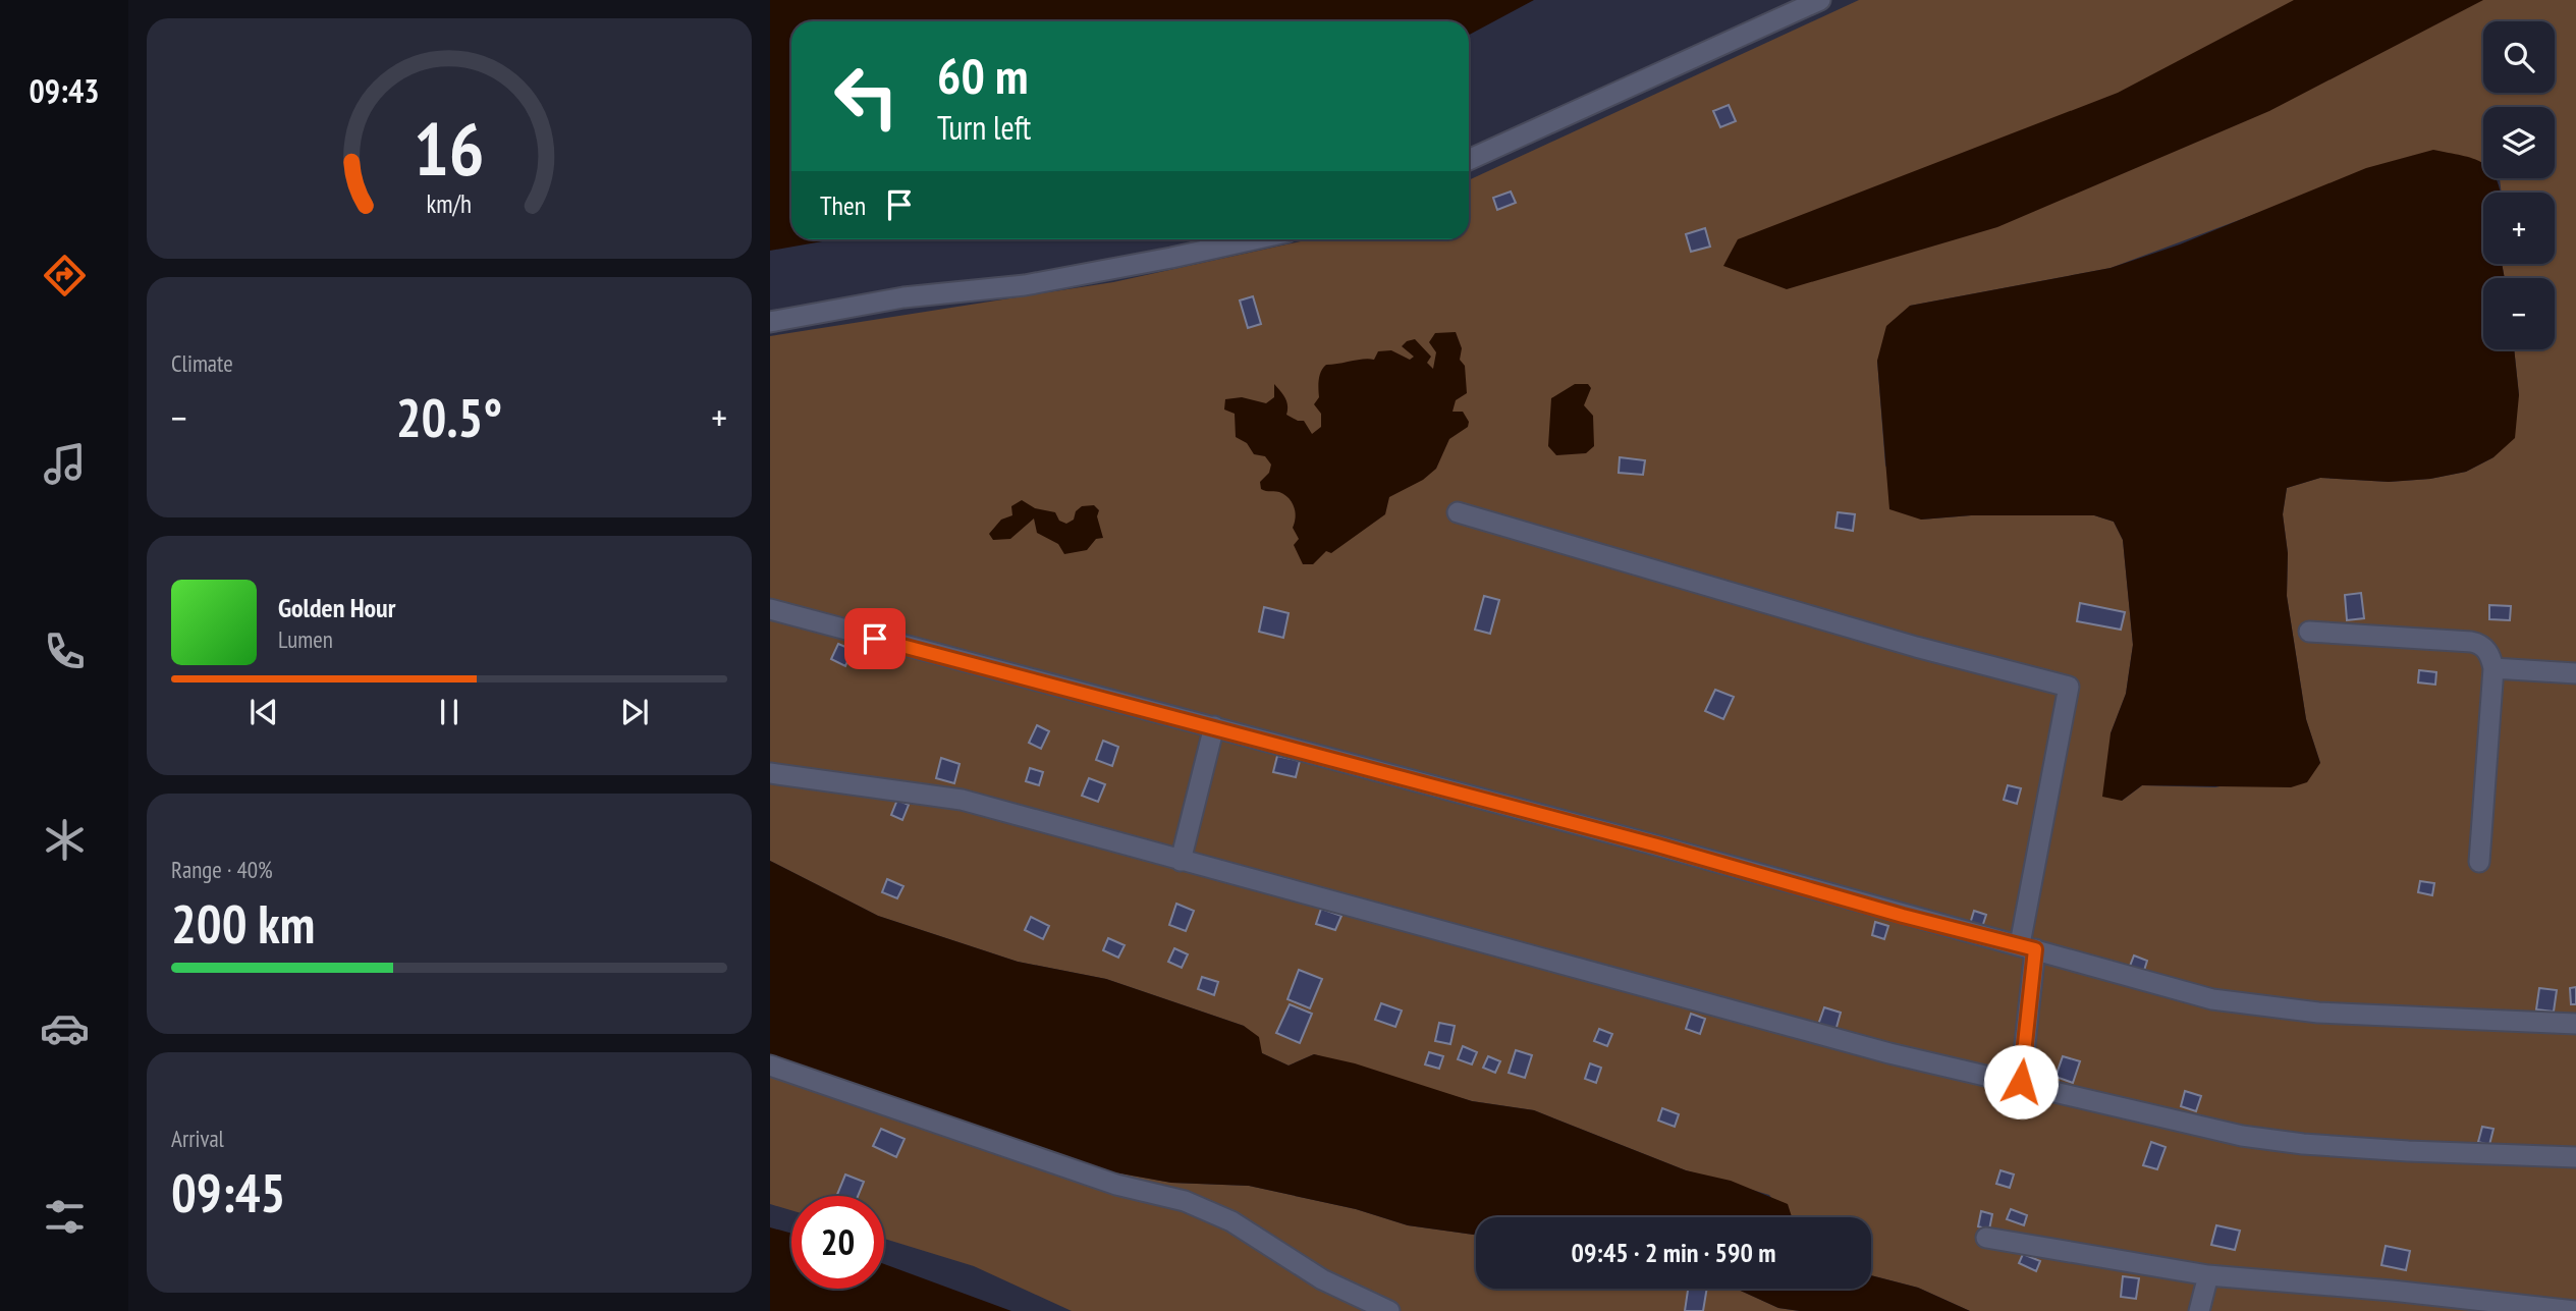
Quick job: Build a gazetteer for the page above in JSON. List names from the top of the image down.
{
  "page": {
    "tabs": "09:43",
    "map_buttons": ["+", "−"],
    "turn": ["60 m", "Turn left"],
    "then": "Then",
    "tile": [
      "Climate",
      ["Range · 40%", "200 km"],
      ["Arrival", "09:45"]
    ],
    "heat": ["−", "20.5°", "+"],
    "song": ["Golden Hour", "Lumen"],
    "limit": "20",
    "trip": "09:45 · 2 min · 590 m",
    "gauge": ["16", "km/h"]
  }
}
